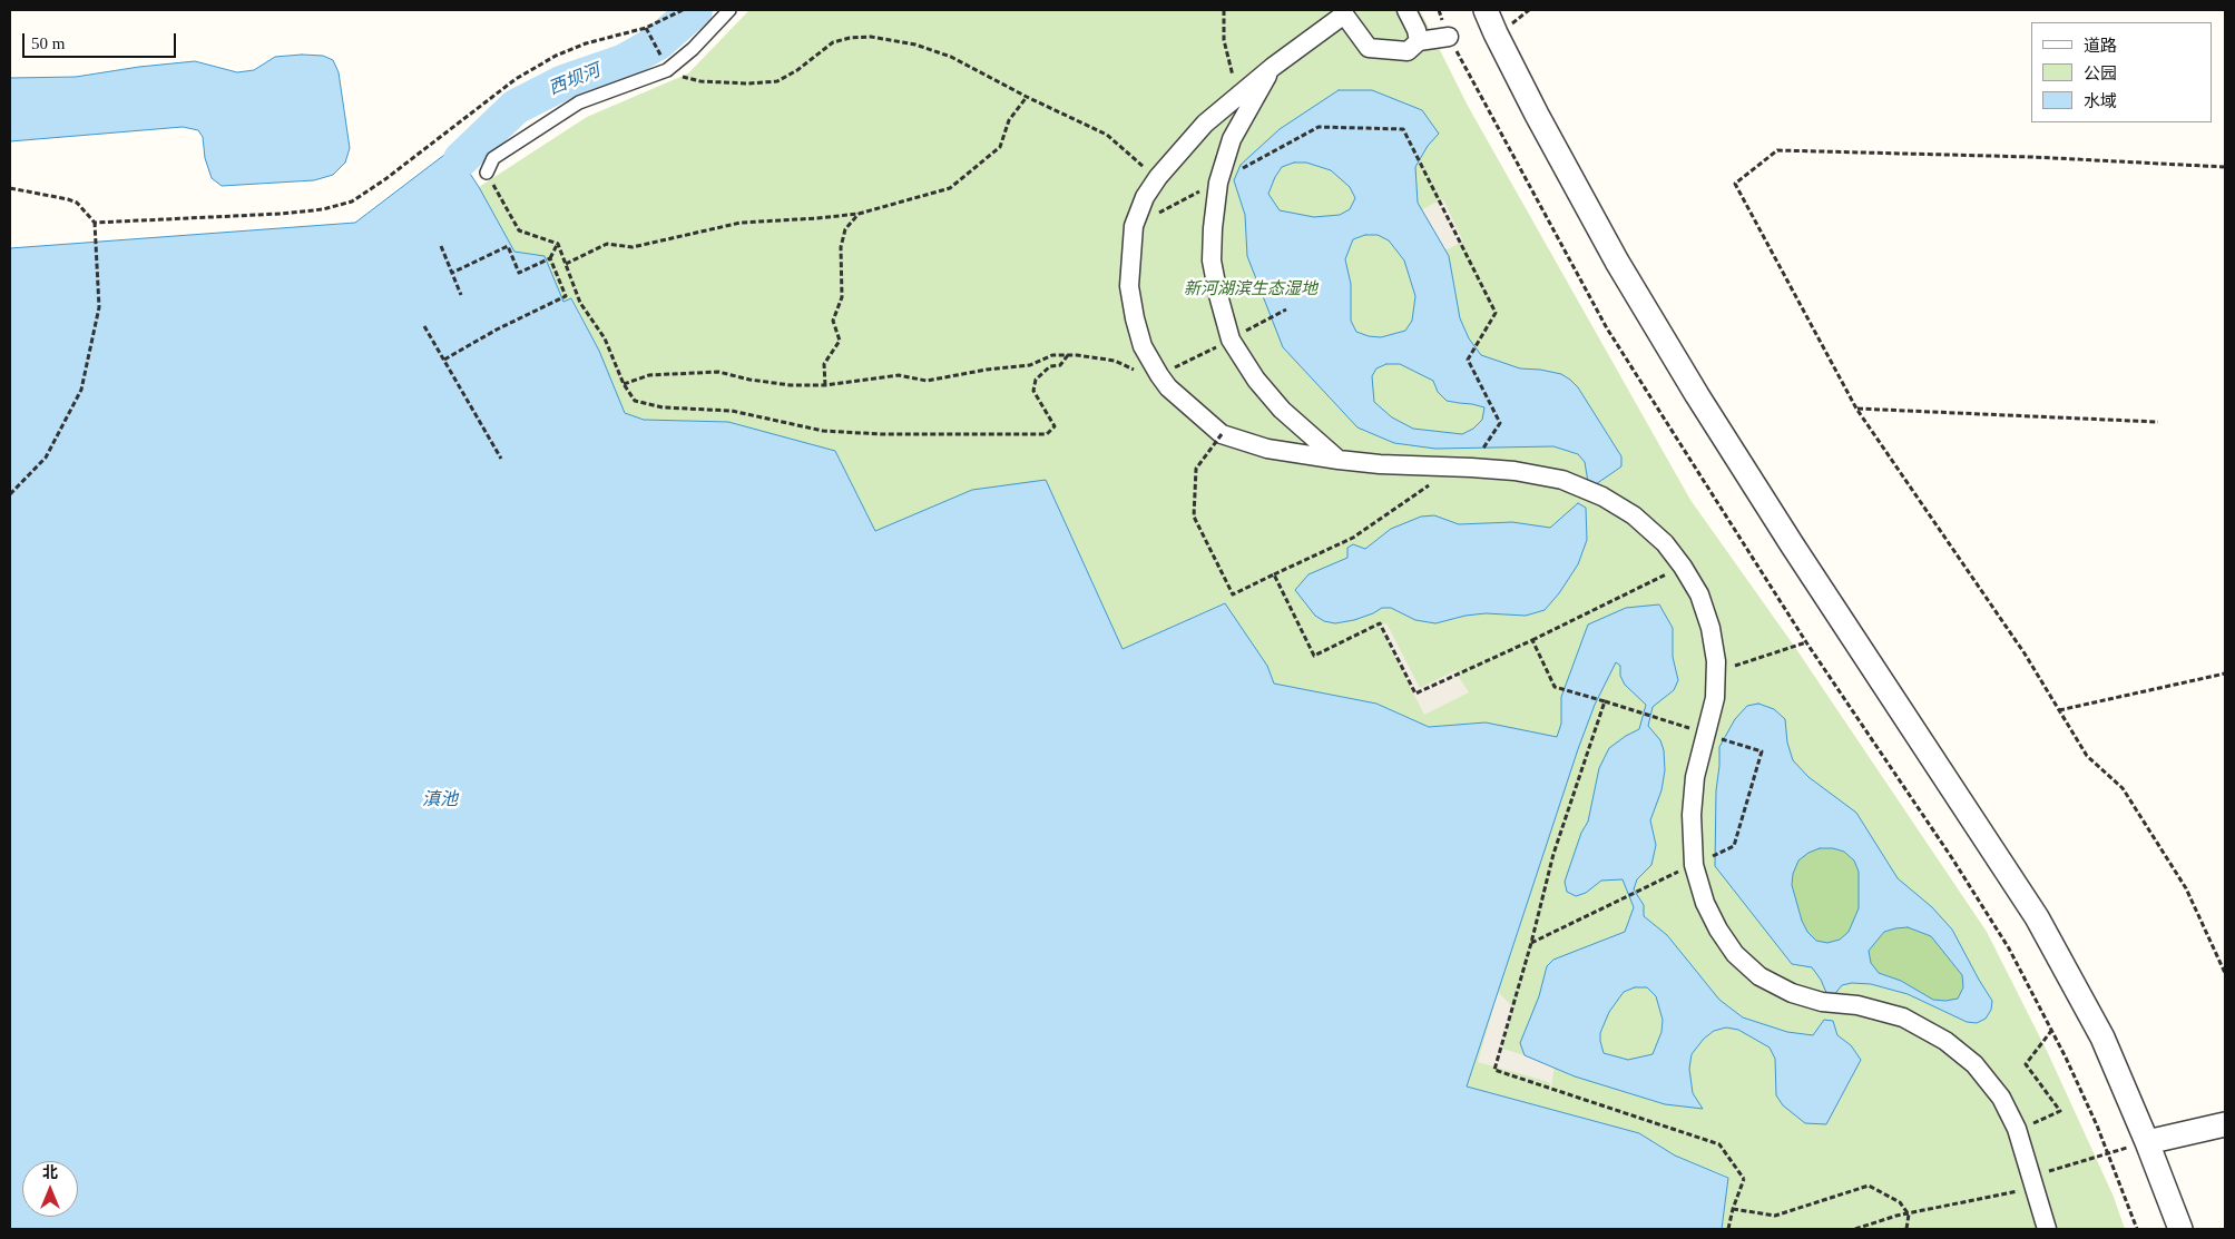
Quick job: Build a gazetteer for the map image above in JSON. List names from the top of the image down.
{
  "water": ["西坝河", "滇池"],
  "parks": ["新河湖滨生态湿地"],
  "legend": ["道路", "公园", "水域"],
  "scale_bar": "50 m",
  "north": "top"
}
